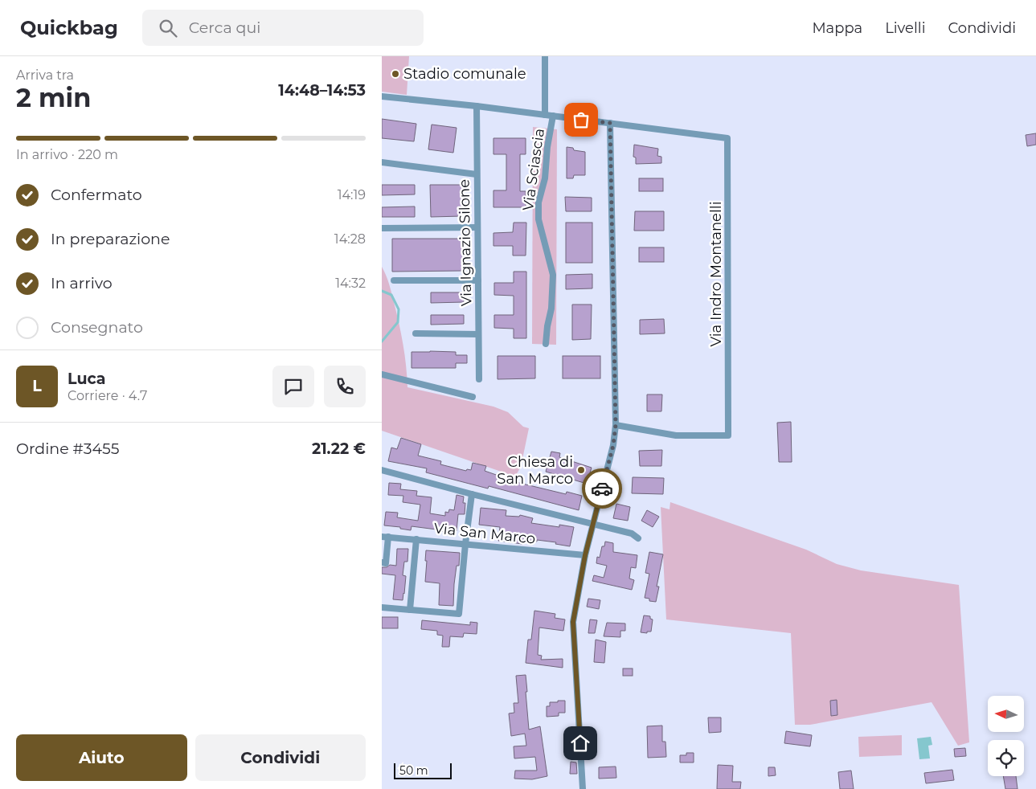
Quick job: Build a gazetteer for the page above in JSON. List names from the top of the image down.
{
  "streets": {
    "street": [
      "Via Sciascia",
      "Via Ignazio Silone",
      "Via Indro Montanelli",
      "Via San Marco"
    ]
  },
  "places": ["Stadio comunale", "Chiesa di San Marco"],
  "scale_bar": "50 m",
  "north": "left",
  "page": {
    "header": "Quickbag",
    "search": "Cerca qui",
    "nav": ["Mappa", "Livelli", "Condividi"],
    "heading": ["2 min", "Arriva tra", "14:48–14:53"],
    "panel": [
      "Luca",
      "Corriere · 4.7",
      "Ordine #3455",
      "21.22 €"
    ],
    "bar": "In arrivo · 220 m",
    "list": [
      ["Confermato", "14:19"],
      ["In preparazione", "14:28"],
      ["In arrivo", "14:32"],
      "Consegnato"
    ],
    "round": "L",
    "buttons": ["Aiuto", "Condividi"],
    "scale": "50 m"
  }
}
